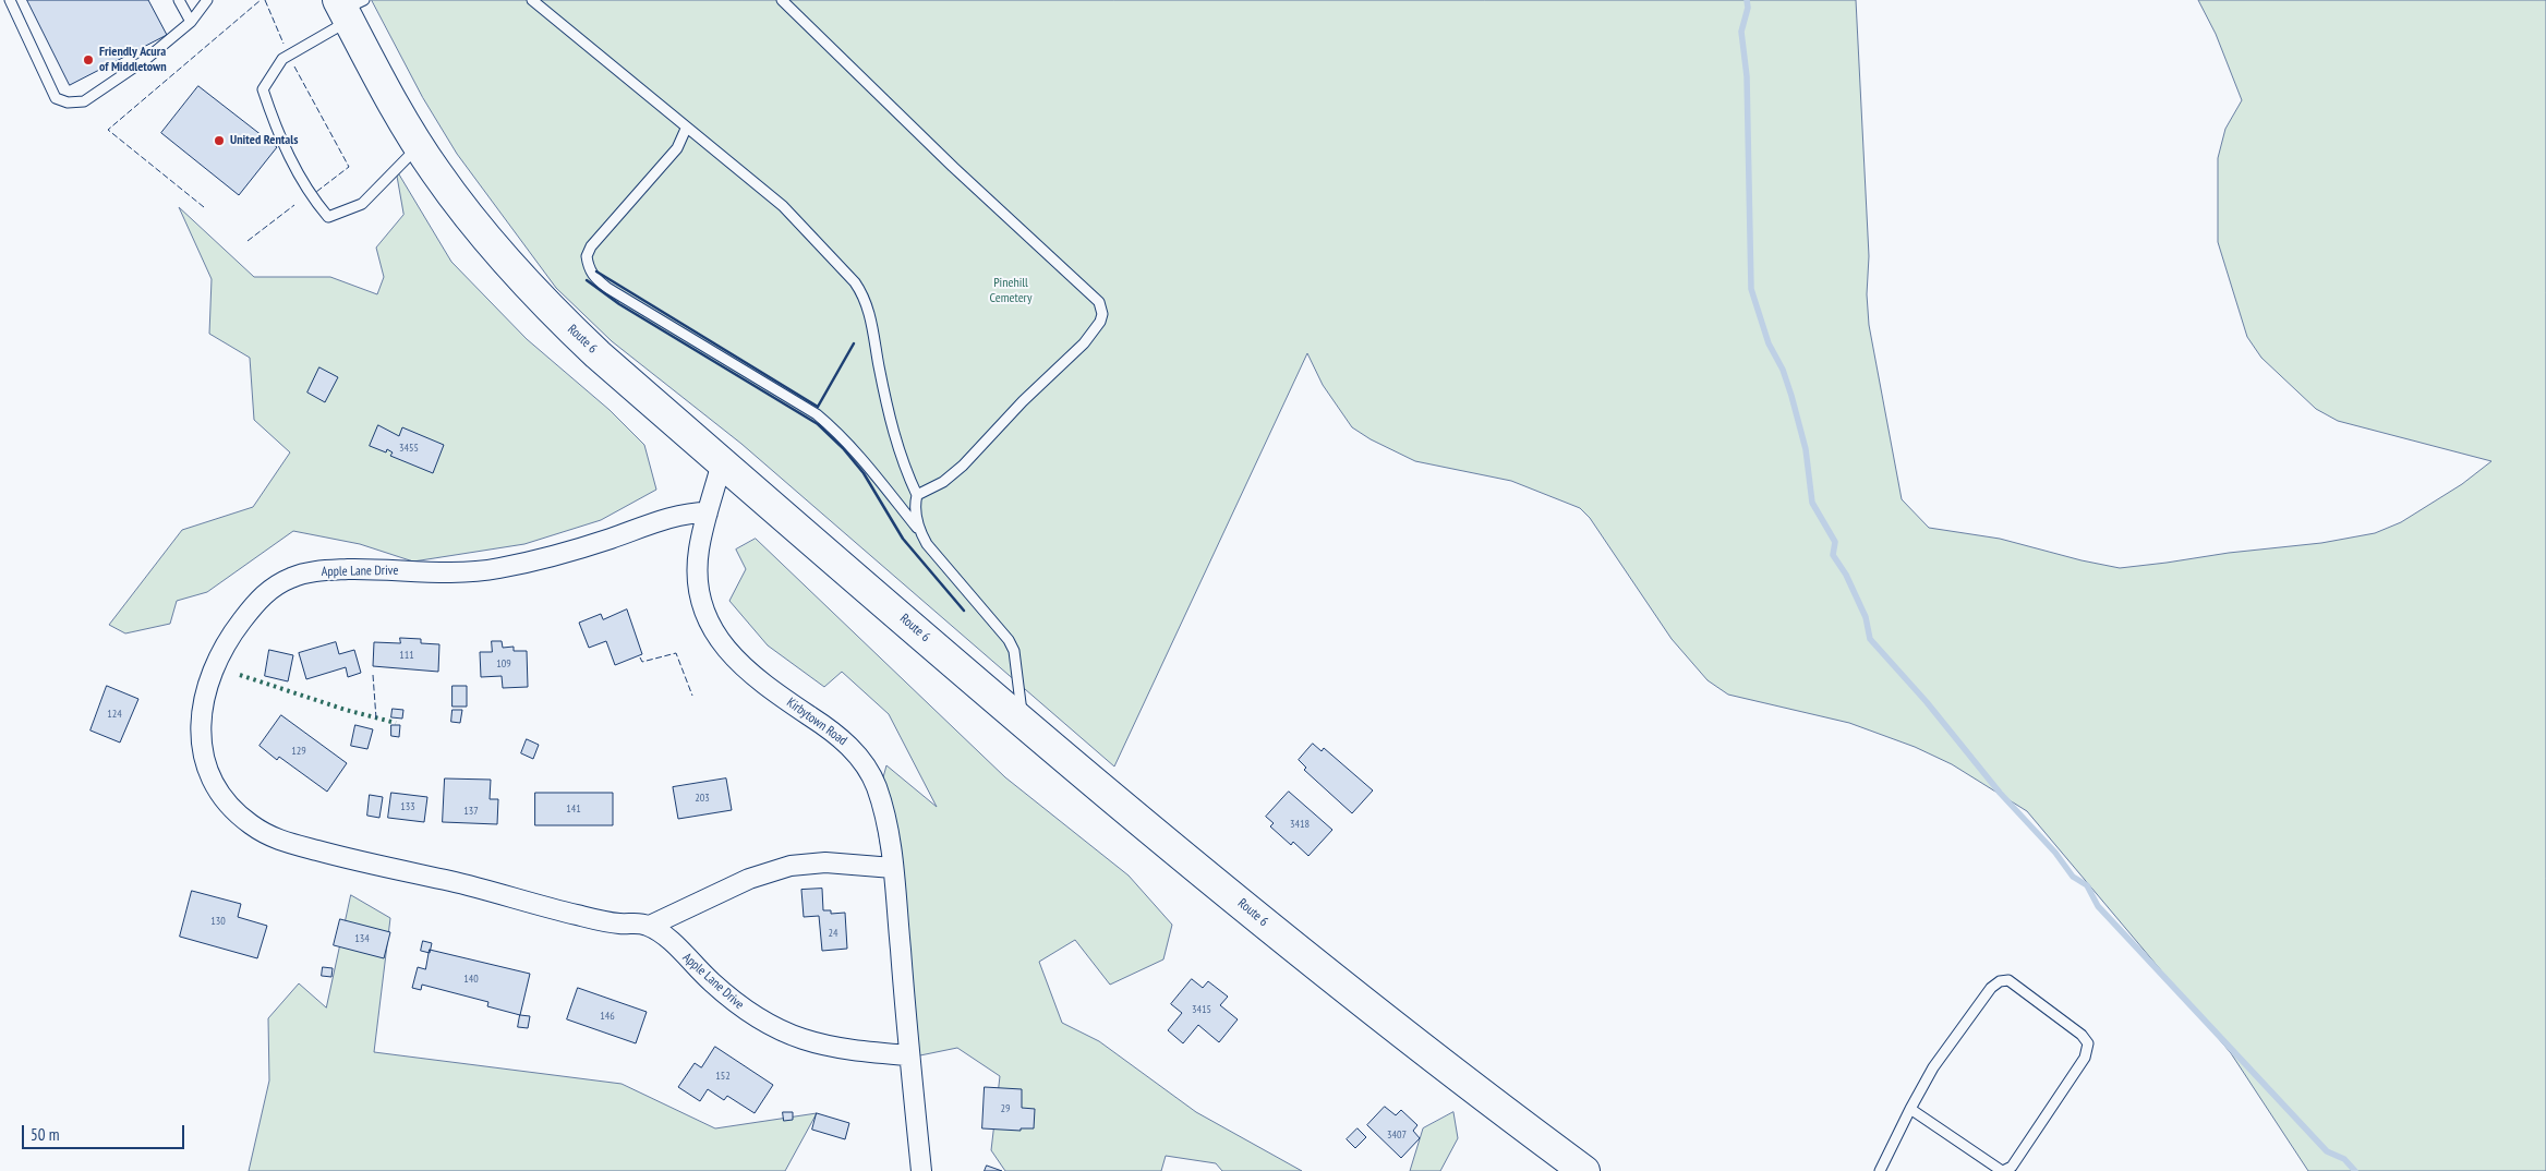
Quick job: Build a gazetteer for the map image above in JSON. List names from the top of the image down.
{
  "streets": {
    "main road": ["Route 6"],
    "street": ["Apple Lane Drive", "Kirbytown Road"]
  },
  "crossings": [
    ["Route 6", "Kirbytown Road"],
    ["Apple Lane Drive", "Kirbytown Road"]
  ],
  "parks": ["Pinehill Cemetery"],
  "places": ["Friendly Acura of Middletown", "United Rentals"],
  "house_numbers": [
    "3455",
    "111",
    "109",
    "124",
    "129",
    "203",
    "133",
    "141",
    "137",
    "3418",
    "130",
    "24",
    "134",
    "140",
    "3415",
    "146",
    "152",
    "29",
    "3407"
  ],
  "scale_bar": "50 m"
}
